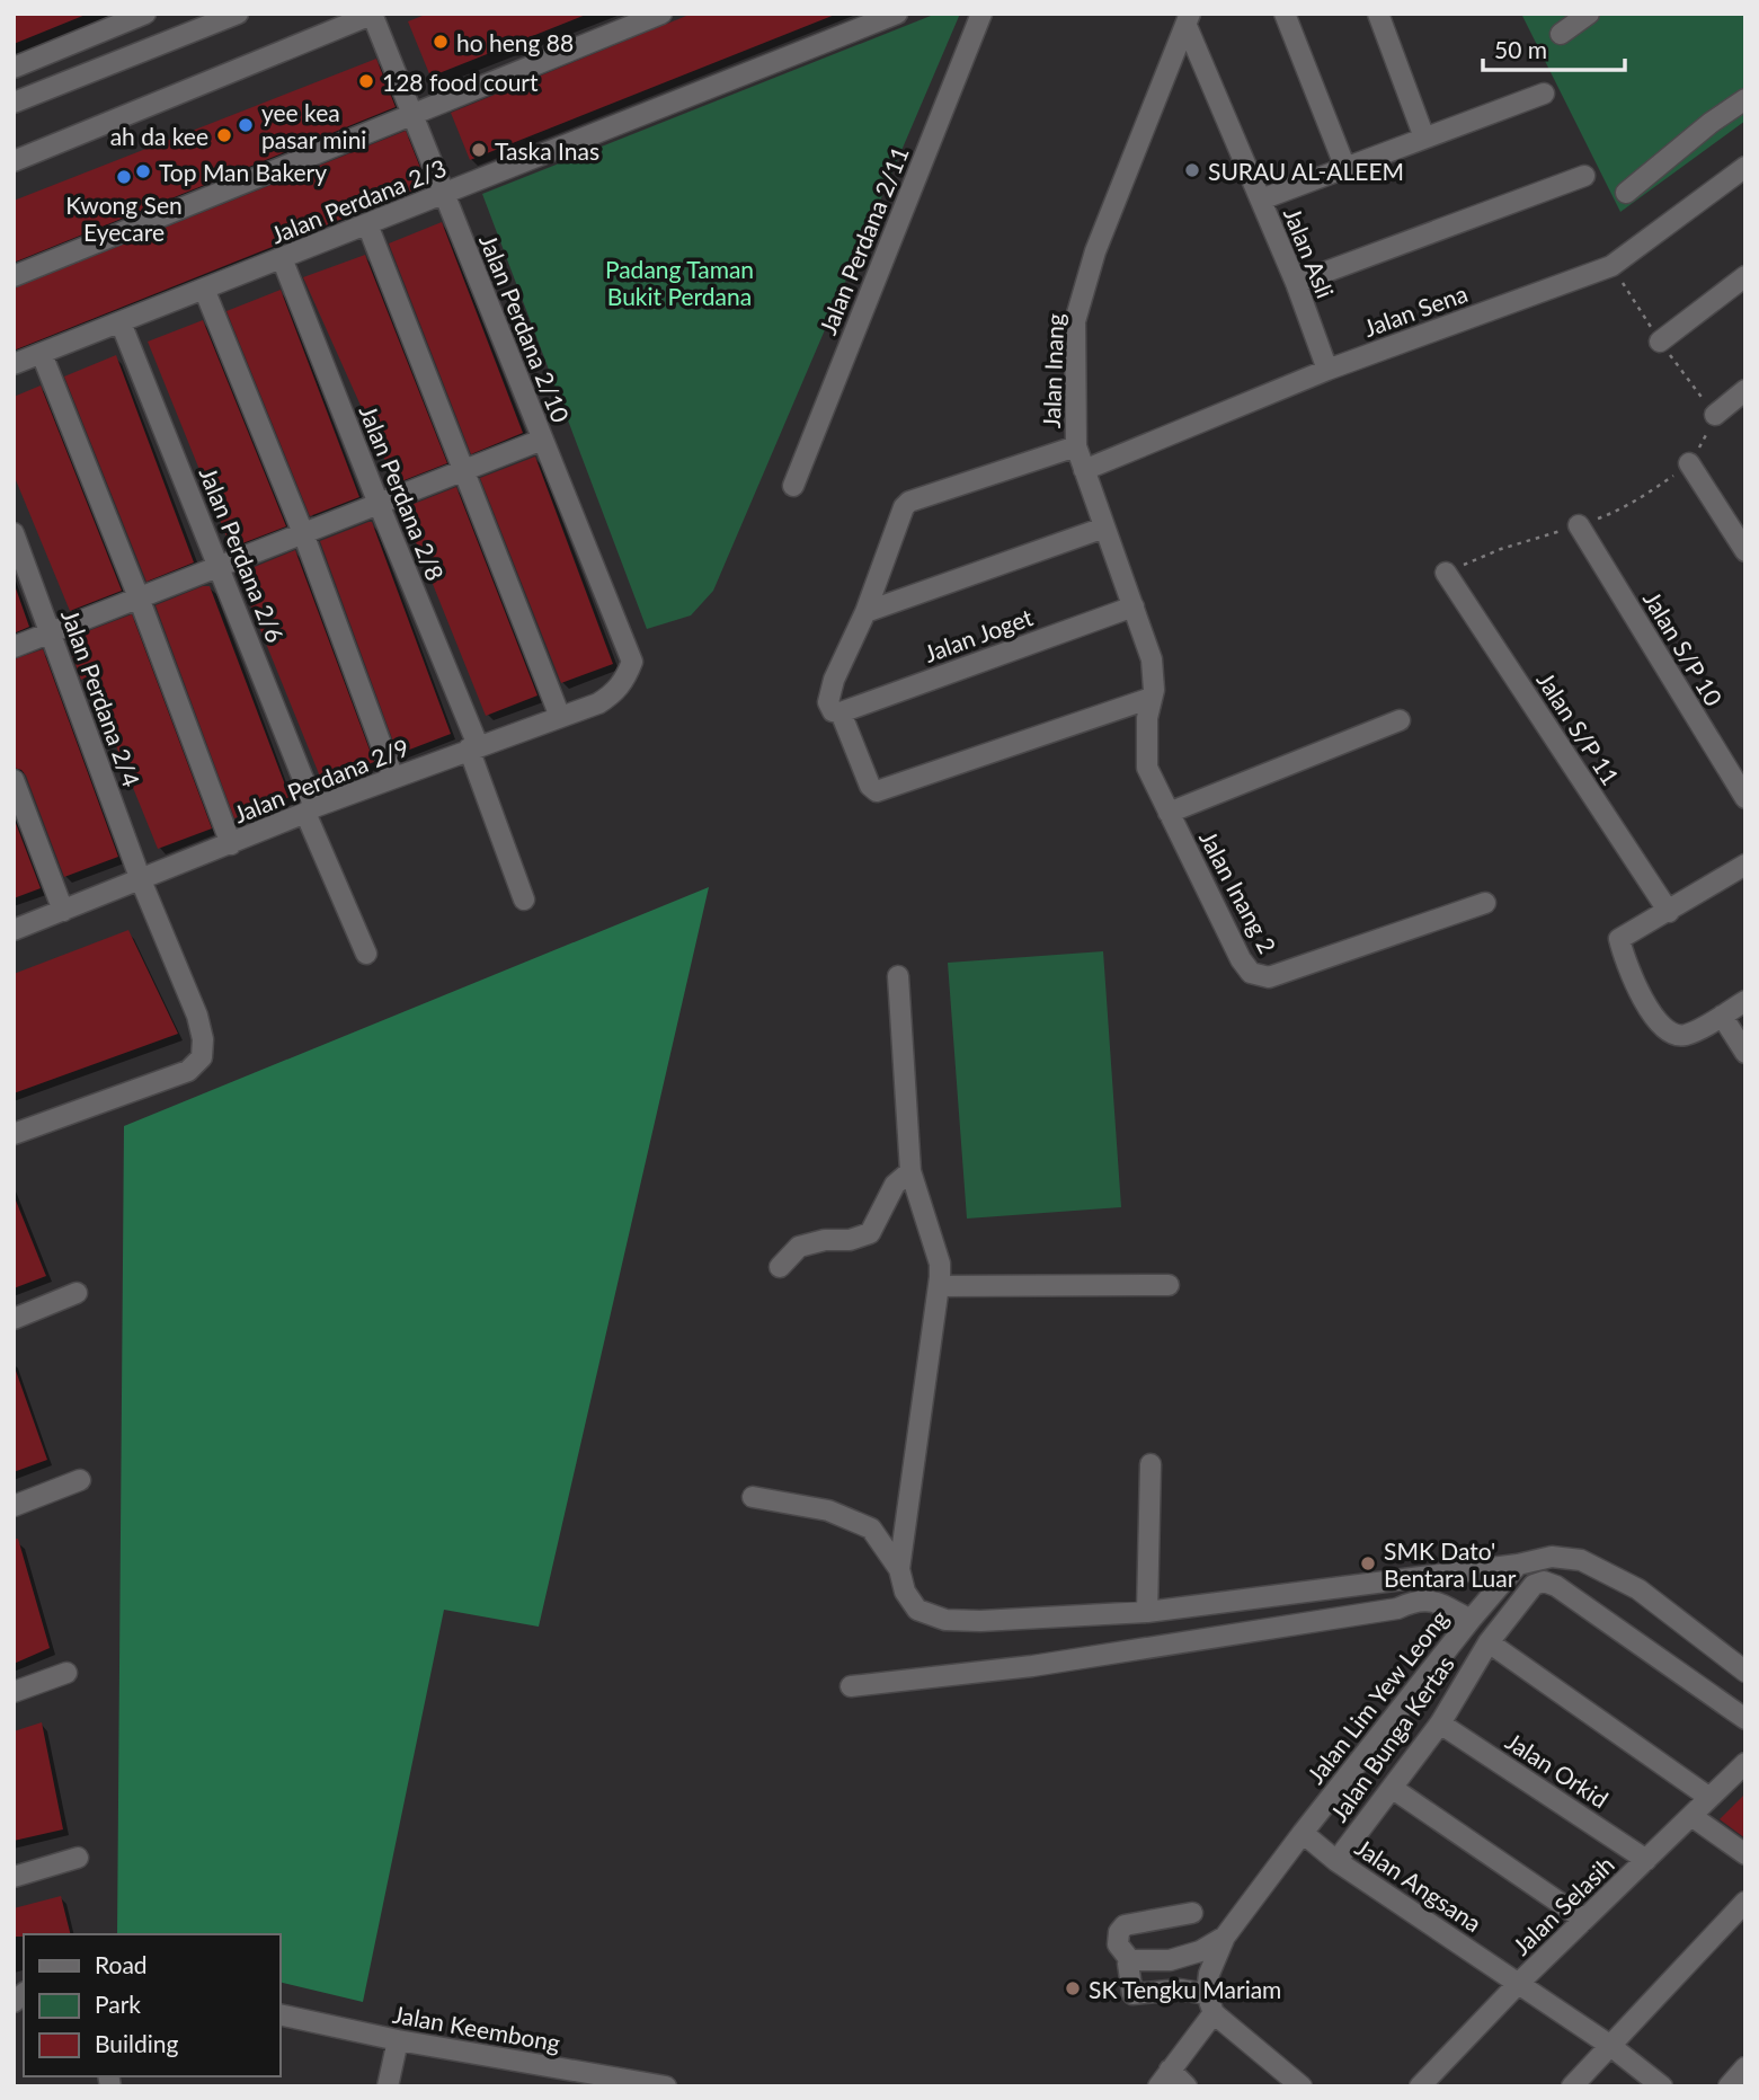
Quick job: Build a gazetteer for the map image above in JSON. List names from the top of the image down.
{
  "streets": {
    "street": [
      "Jalan Perdana 2/3",
      "Jalan Perdana 2/11",
      "Jalan Asli",
      "Jalan Sena",
      "Jalan Perdana 2/10",
      "Jalan Inang",
      "Jalan Perdana 2/8",
      "Jalan Perdana 2/6",
      "Jalan Joget",
      "Jalan S/P 10",
      "Jalan Perdana 2/4",
      "Jalan S/P 11",
      "Jalan Perdana 2/9",
      "Jalan Inang 2",
      "Jalan Lim Yew Leong",
      "Jalan Bunga Kertas",
      "Jalan Orkid",
      "Jalan Angsana",
      "Jalan Selasih",
      "Jalan Keembong"
    ]
  },
  "crossings": [
    ["Jalan Perdana 2/3", "Jalan Perdana 2/10"],
    ["Jalan Perdana 2/3", "Jalan Perdana 2/8"],
    ["Jalan Perdana 2/3", "Jalan Perdana 2/6"],
    ["Jalan Asli", "Jalan Sena"],
    ["Jalan Asli", "Jalan Inang"],
    ["Jalan Sena", "Jalan Inang"],
    ["Jalan Perdana 2/10", "Jalan Perdana 2/9"],
    ["Jalan Inang", "Jalan Joget"],
    ["Jalan Inang", "Jalan Inang 2"],
    ["Jalan Perdana 2/8", "Jalan Perdana 2/9"],
    ["Jalan Perdana 2/6", "Jalan Perdana 2/9"],
    ["Jalan Perdana 2/4", "Jalan Perdana 2/9"],
    ["Jalan Lim Yew Leong", "Jalan Angsana"],
    ["Jalan Bunga Kertas", "Jalan Orkid"],
    ["Jalan Bunga Kertas", "Jalan Angsana"],
    ["Jalan Orkid", "Jalan Selasih"],
    ["Jalan Angsana", "Jalan Selasih"]
  ],
  "parks": ["Padang Taman Bukit Perdana"],
  "places": [
    "ho heng 88",
    "128 food court",
    "yee kea pasar mini",
    "ah da kee",
    "Taska Inas",
    "SURAU AL-ALEEM",
    "Top Man Bakery",
    "Kwong Sen Eyecare",
    "SMK Dato' Bentara Luar",
    "SK Tengku Mariam"
  ],
  "legend": ["Road", "Park", "Building"],
  "scale_bar": "50 m"
}
